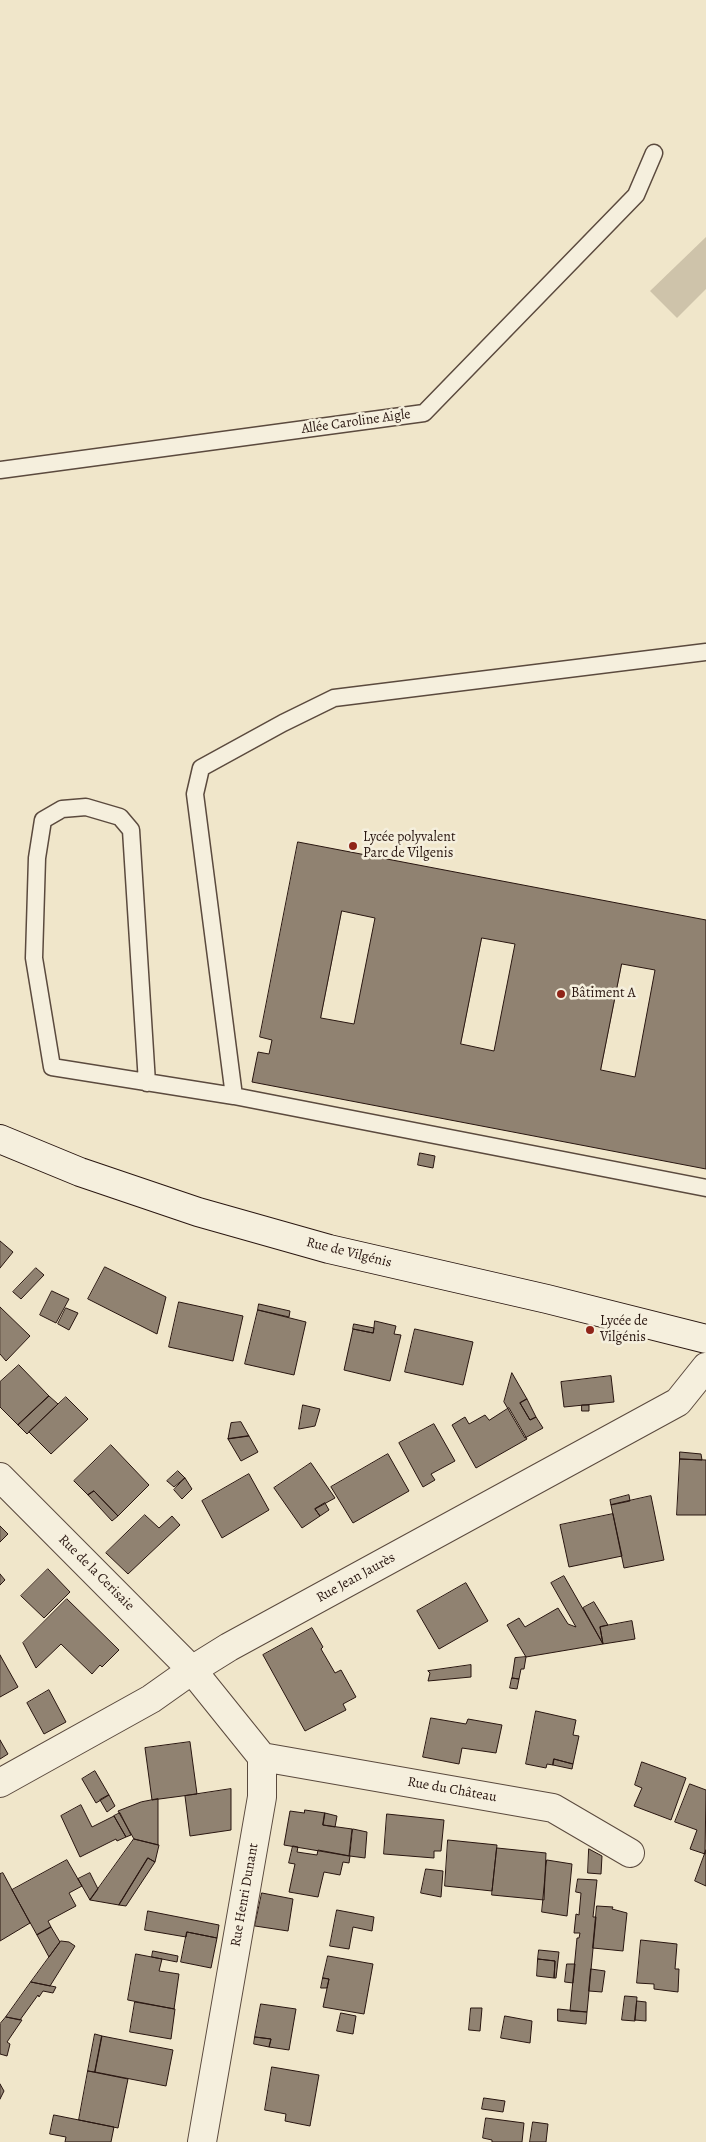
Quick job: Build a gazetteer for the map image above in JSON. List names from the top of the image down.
{
  "streets": {
    "street": [
      "Rue de Vilgénis",
      "Rue de la Cerisaie",
      "Rue Jean Jaurès",
      "Rue du Château",
      "Rue Henri Dunant"
    ],
    "lane": ["Allée Caroline Aigle"]
  },
  "crossings": [
    ["Rue de la Cerisaie", "Rue Jean Jaurès"],
    ["Rue du Château", "Rue Henri Dunant"]
  ],
  "places": ["Lycée polyvalent Parc de Vilgenis", "Bâtiment A", "Lycée de Vilgénis"]
}
